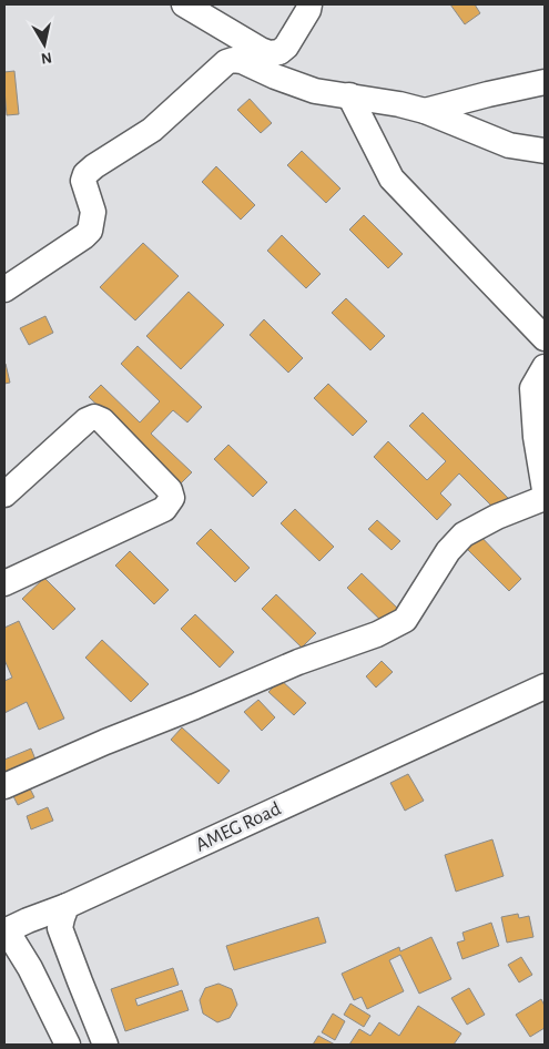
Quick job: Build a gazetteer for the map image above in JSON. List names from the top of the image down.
{
  "streets": {
    "lane": ["AMEG Road"]
  },
  "north": "bottom"
}
